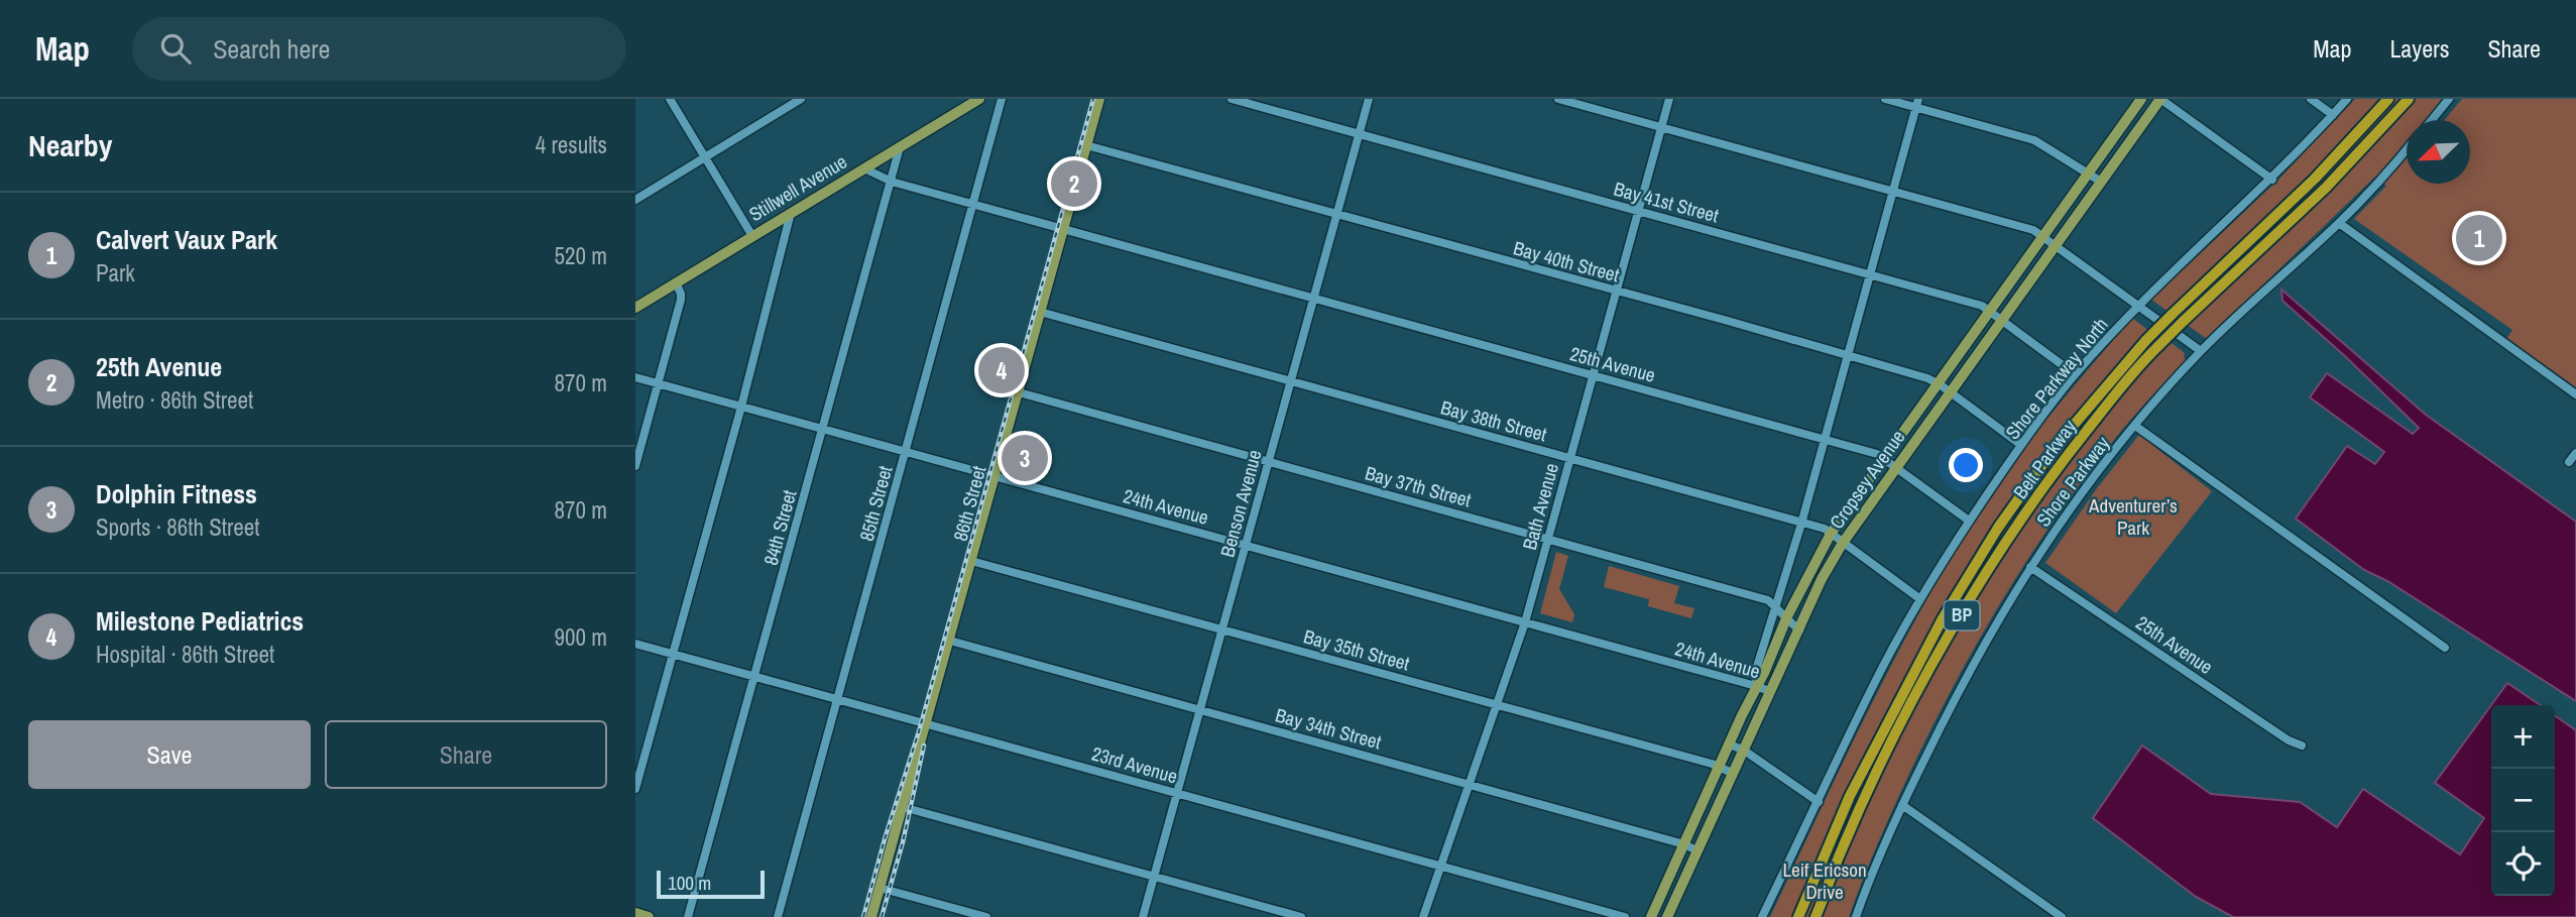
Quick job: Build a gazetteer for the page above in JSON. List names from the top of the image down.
{
  "streets": {
    "highway": ["Belt Parkway", "BP"],
    "main road": ["Stillwell Avenue", "Cropsey Avenue", "86th Street"],
    "street": [
      "Bay 41st Street",
      "Bay 40th Street",
      "25th Avenue",
      "Shore Parkway North",
      "Bay 38th Street",
      "Shore Parkway",
      "Bay 37th Street",
      "85th Street",
      "Benson Avenue",
      "24th Avenue",
      "Bath Avenue",
      "84th Street",
      "Bay 35th Street",
      "Bay 34th Street",
      "23rd Avenue"
    ]
  },
  "crossings": [
    ["Stillwell Avenue", "25th Avenue"],
    ["Stillwell Avenue", "84th Street"],
    ["Bay 41st Street", "Shore Parkway North"],
    ["Bay 41st Street", "Cropsey Avenue"],
    ["Bay 41st Street", "Benson Avenue"],
    ["Bay 41st Street", "Bath Avenue"],
    ["Bay 40th Street", "Shore Parkway North"],
    ["Bay 40th Street", "Cropsey Avenue"],
    ["Bay 40th Street", "86th Street"],
    ["Bay 40th Street", "Benson Avenue"],
    ["Bay 40th Street", "Bath Avenue"],
    ["25th Avenue", "Shore Parkway North"],
    ["25th Avenue", "Cropsey Avenue"],
    ["25th Avenue", "Shore Parkway"],
    ["25th Avenue", "85th Street"],
    ["25th Avenue", "86th Street"],
    ["25th Avenue", "Benson Avenue"],
    ["25th Avenue", "Bath Avenue"],
    ["25th Avenue", "84th Street"],
    ["Shore Parkway North", "Bay 38th Street"],
    ["Bay 38th Street", "Cropsey Avenue"],
    ["Bay 38th Street", "86th Street"],
    ["Bay 38th Street", "Benson Avenue"],
    ["Bay 38th Street", "Bath Avenue"],
    ["Cropsey Avenue", "Bay 37th Street"],
    ["Cropsey Avenue", "24th Avenue"],
    ["Cropsey Avenue", "Bay 35th Street"],
    ["Cropsey Avenue", "Bay 34th Street"],
    ["Bay 37th Street", "86th Street"],
    ["Bay 37th Street", "Benson Avenue"],
    ["Bay 37th Street", "Bath Avenue"],
    ["85th Street", "24th Avenue"],
    ["85th Street", "23rd Avenue"],
    ["86th Street", "24th Avenue"],
    ["86th Street", "Bay 35th Street"],
    ["86th Street", "Bay 34th Street"],
    ["86th Street", "23rd Avenue"],
    ["Benson Avenue", "24th Avenue"],
    ["Benson Avenue", "Bay 35th Street"],
    ["Benson Avenue", "Bay 34th Street"],
    ["Benson Avenue", "23rd Avenue"],
    ["24th Avenue", "Bath Avenue"],
    ["24th Avenue", "84th Street"],
    ["Bath Avenue", "Bay 35th Street"],
    ["Bath Avenue", "Bay 34th Street"],
    ["Bath Avenue", "23rd Avenue"],
    ["84th Street", "23rd Avenue"]
  ],
  "parks": ["Adventurer’s Park", "Leif Ericson Drive"],
  "scale_bar": "100 m",
  "north": "bottom left",
  "page": {
    "header": "Map",
    "search": "Search here",
    "nav": ["Map", "Layers", "Share"],
    "heading": ["Nearby", "4 results"],
    "pins": [
      "2",
      "1",
      "4",
      "3"
    ],
    "list": [
      {
        "mark": "1",
        "name": "Calvert Vaux Park",
        "note": "Park",
        "value": "520 m"
      },
      {
        "mark": "2",
        "name": "25th Avenue",
        "note": "Metro · 86th Street",
        "value": "870 m"
      },
      {
        "mark": "3",
        "name": "Dolphin Fitness",
        "note": "Sports · 86th Street",
        "value": "870 m"
      },
      {
        "mark": "4",
        "name": "Milestone Pediatrics",
        "note": "Hospital · 86th Street",
        "value": "900 m"
      }
    ],
    "buttons": ["Save", "Share"],
    "map_buttons": ["+", "−"],
    "scale": "100 m"
  }
}
